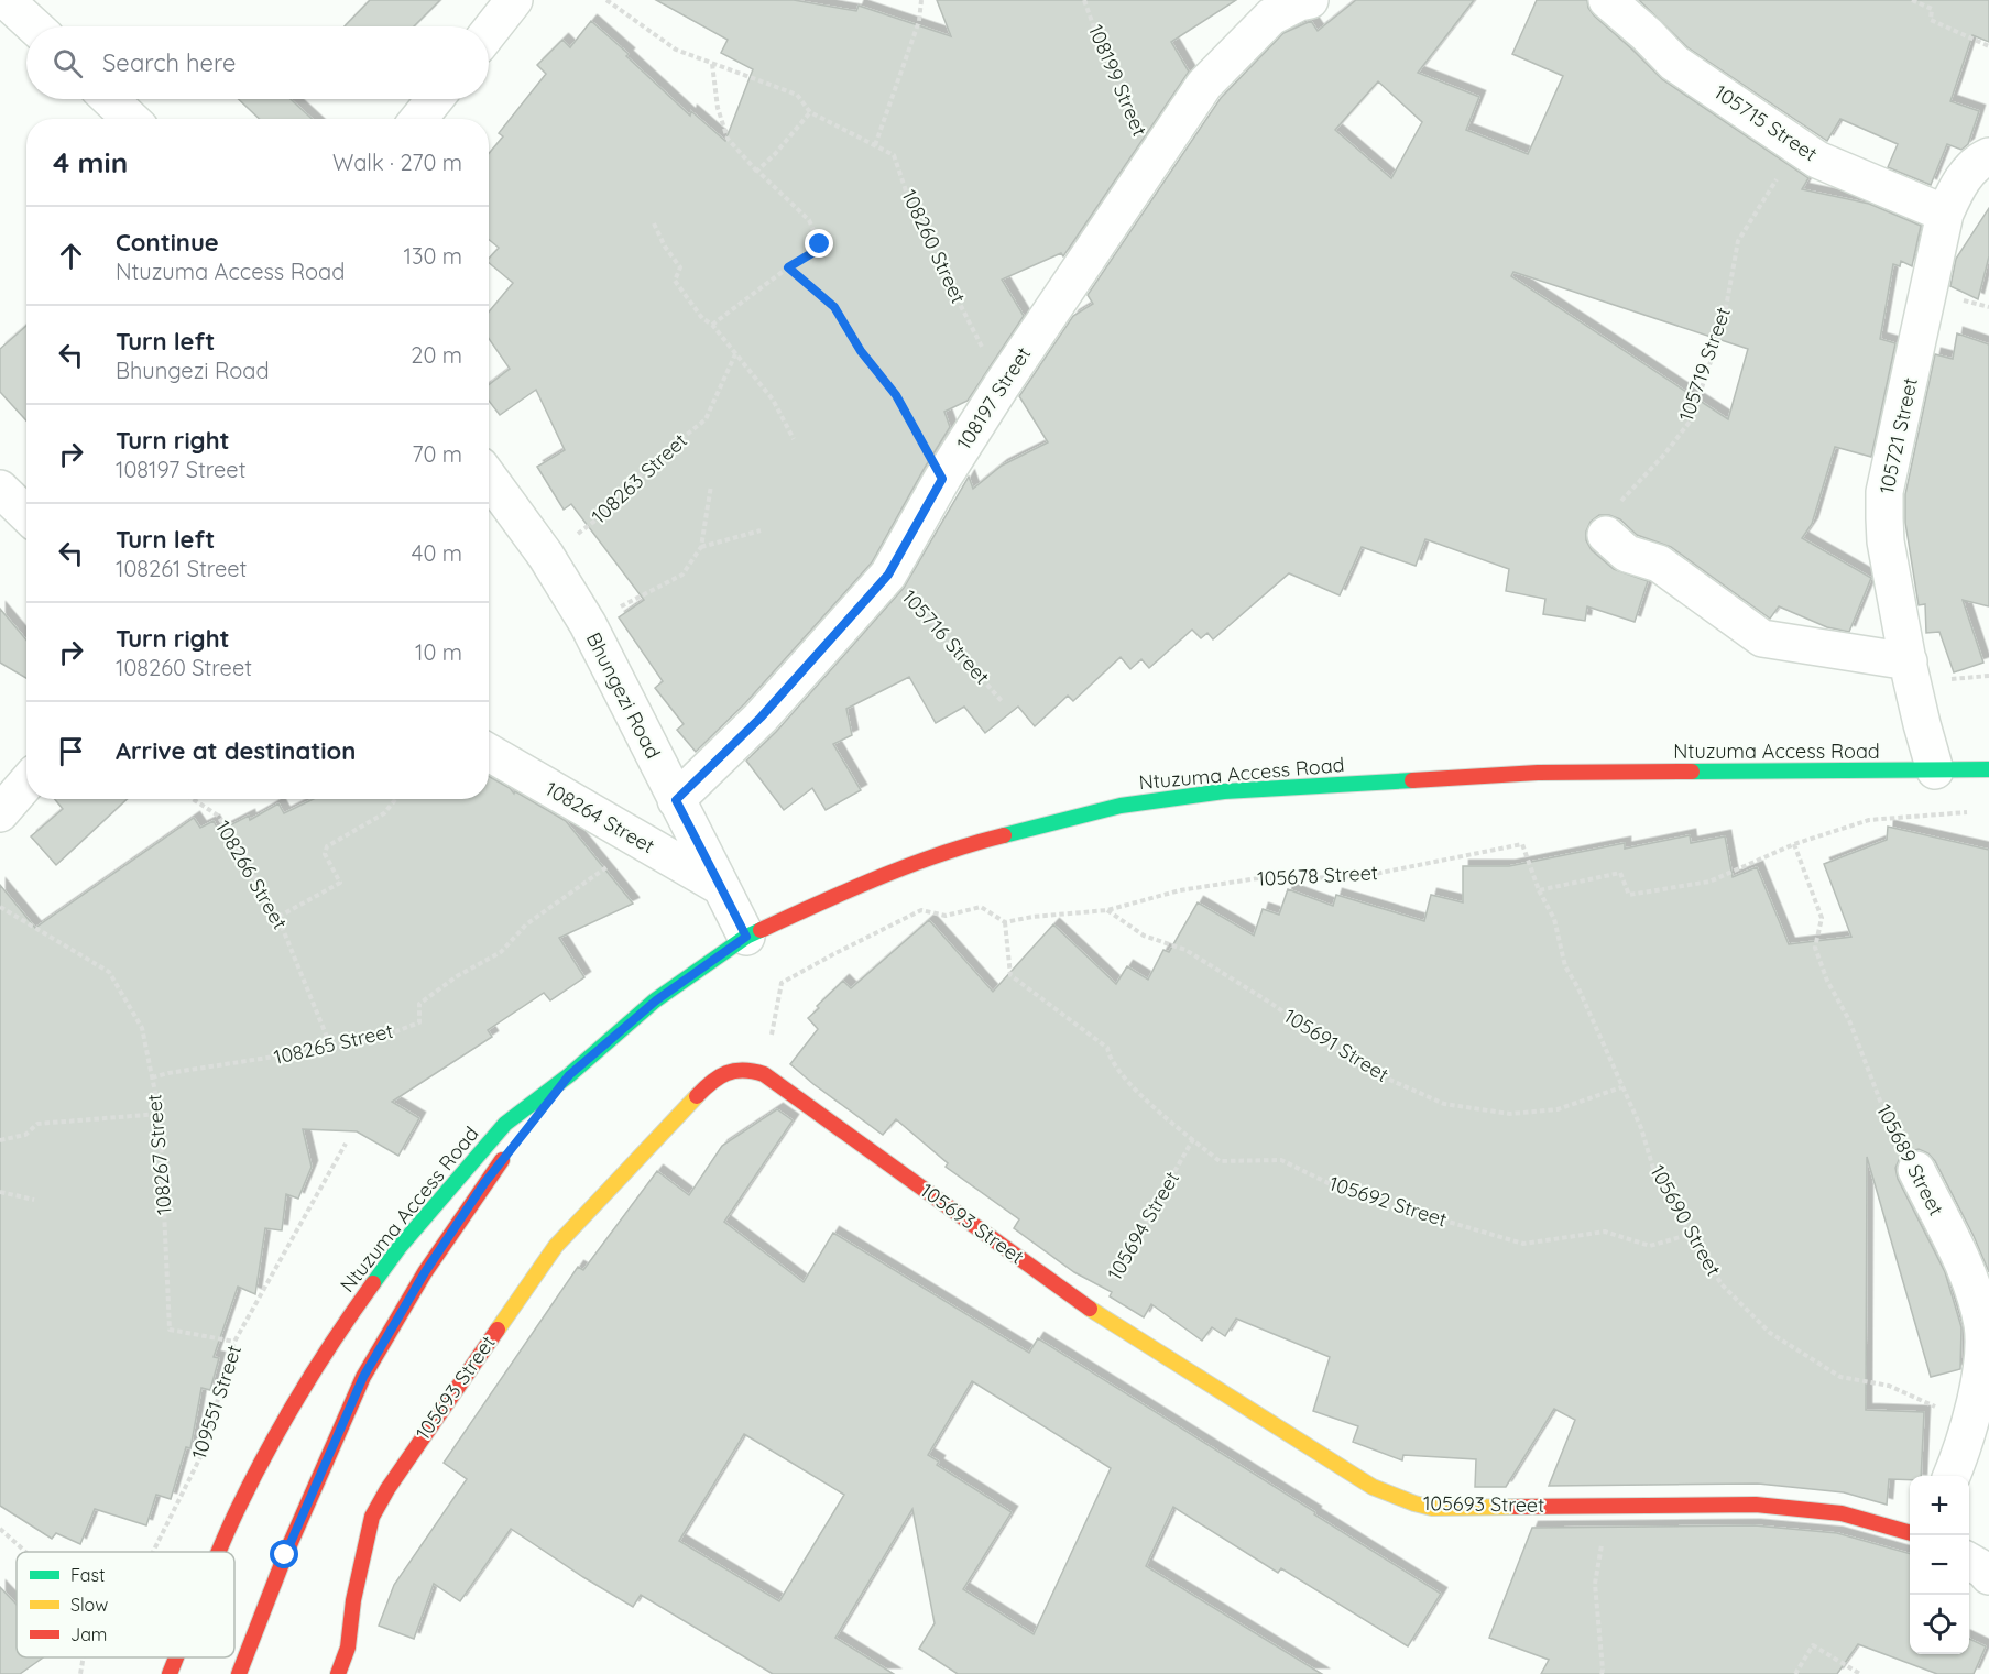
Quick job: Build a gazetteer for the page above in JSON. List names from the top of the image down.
{
  "streets": {
    "street": [
      "105715 Street",
      "108197 Street",
      "105721 Street",
      "Bhungezi Road",
      "Ntuzuma Access Road",
      "108264 Street",
      "105689 Street",
      "105693 Street"
    ],
    "path": [
      "108199 Street",
      "108260 Street",
      "105719 Street",
      "108263 Street",
      "105716 Street",
      "108266 Street",
      "105678 Street",
      "108265 Street",
      "105691 Street",
      "108267 Street",
      "105692 Street",
      "105690 Street",
      "105694 Street",
      "109551 Street"
    ]
  },
  "crossings": [
    ["108199 Street", "108197 Street"],
    ["105715 Street", "105719 Street"],
    ["105715 Street", "105721 Street"],
    ["108260 Street", "108197 Street"],
    ["108197 Street", "105716 Street"],
    ["108197 Street", "Bhungezi Road"],
    ["105721 Street", "Ntuzuma Access Road"],
    ["108263 Street", "Bhungezi Road"],
    ["Bhungezi Road", "Ntuzuma Access Road"],
    ["Bhungezi Road", "108264 Street"],
    ["108264 Street", "108265 Street"],
    ["108266 Street", "108265 Street"],
    ["105678 Street", "105691 Street"],
    ["105678 Street", "105692 Street"],
    ["105678 Street", "105690 Street"],
    ["108265 Street", "108267 Street"],
    ["105691 Street", "105690 Street"],
    ["108267 Street", "109551 Street"],
    ["105689 Street", "105690 Street"],
    ["105692 Street", "105690 Street"],
    ["105692 Street", "105694 Street"],
    ["105693 Street", "105694 Street"]
  ],
  "legend": ["Fast", "Slow", "Jam"],
  "page": {
    "search": "Search here",
    "heading": ["4 min", "Walk · 270 m"],
    "list": [
      ["Continue", "Ntuzuma Access Road", "130 m"],
      ["Turn left", "Bhungezi Road", "20 m"],
      ["Turn right", "108197 Street", "70 m"],
      ["Turn left", "108261 Street", "40 m"],
      ["Turn right", "108260 Street", "10 m"],
      "Arrive at destination"
    ],
    "map_buttons": ["+", "−"]
  }
}
